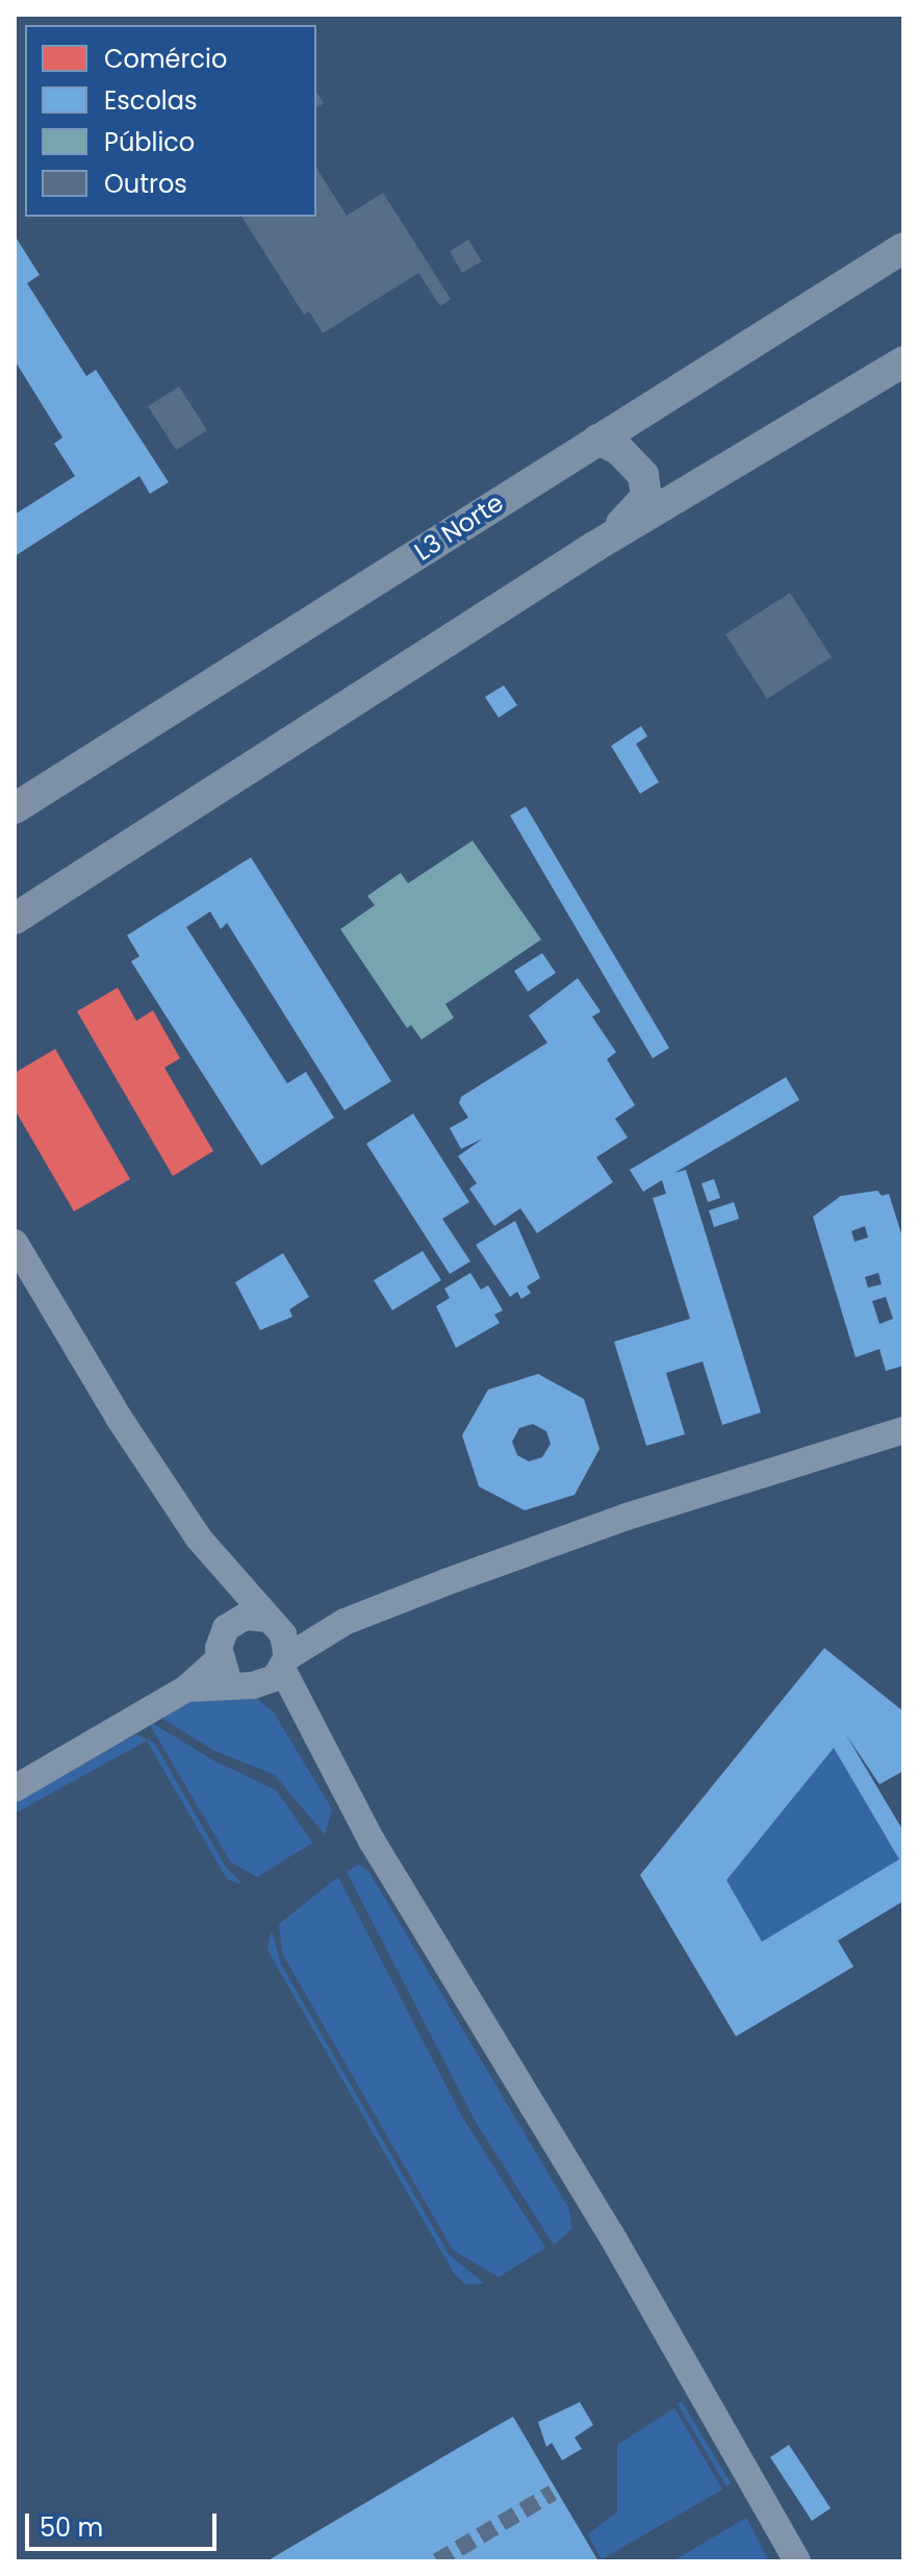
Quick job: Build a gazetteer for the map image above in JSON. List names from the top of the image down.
{
  "streets": {
    "main road": ["L3 Norte"]
  },
  "legend": [
    "Comércio",
    "Escolas",
    "Público",
    "Outros"
  ],
  "scale_bar": "50 m"
}
